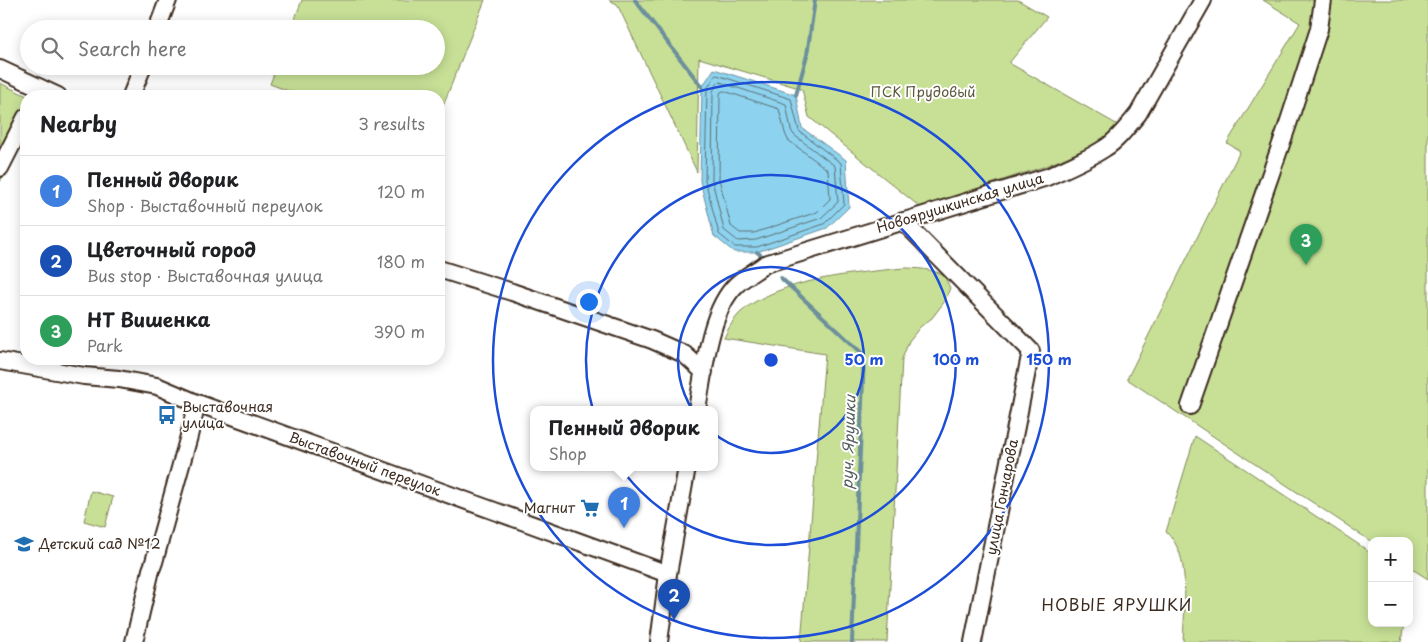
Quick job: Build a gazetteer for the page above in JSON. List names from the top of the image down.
{
  "streets": {
    "street": ["Новоярушкинская улица", "Выставочный переулок", "улица Гончарова"]
  },
  "crossings": [
    ["Новоярушкинская улица", "улица Гончарова"]
  ],
  "districts": ["НОВЫЕ ЯРУШКИ"],
  "water": ["руч. Ярушки"],
  "parks": ["ПСК Прудовый"],
  "places": {
    "bus stop": ["Выставочная улица"],
    "supermarket": ["Магнит"],
    "school or university": ["Детский сад №12"]
  },
  "page": {
    "search": "Search here",
    "heading": ["Nearby", "3 results"],
    "list": [
      {
        "mark": "1",
        "name": "Пенный дворик",
        "note": "Shop · Выставочный переулок",
        "value": "120 m"
      },
      {
        "mark": "2",
        "name": "Цветочный город",
        "note": "Bus stop · Выставочная улица",
        "value": "180 m"
      },
      {
        "mark": "3",
        "name": "НТ Вишенка",
        "note": "Park",
        "value": "390 m"
      }
    ],
    "pins": ["3", "1", "2"],
    "popup": ["Пенный дворик", "Shop"],
    "map_buttons": ["+", "−"]
  },
  "rings": ["50 m", "100 m", "150 m"]
}
